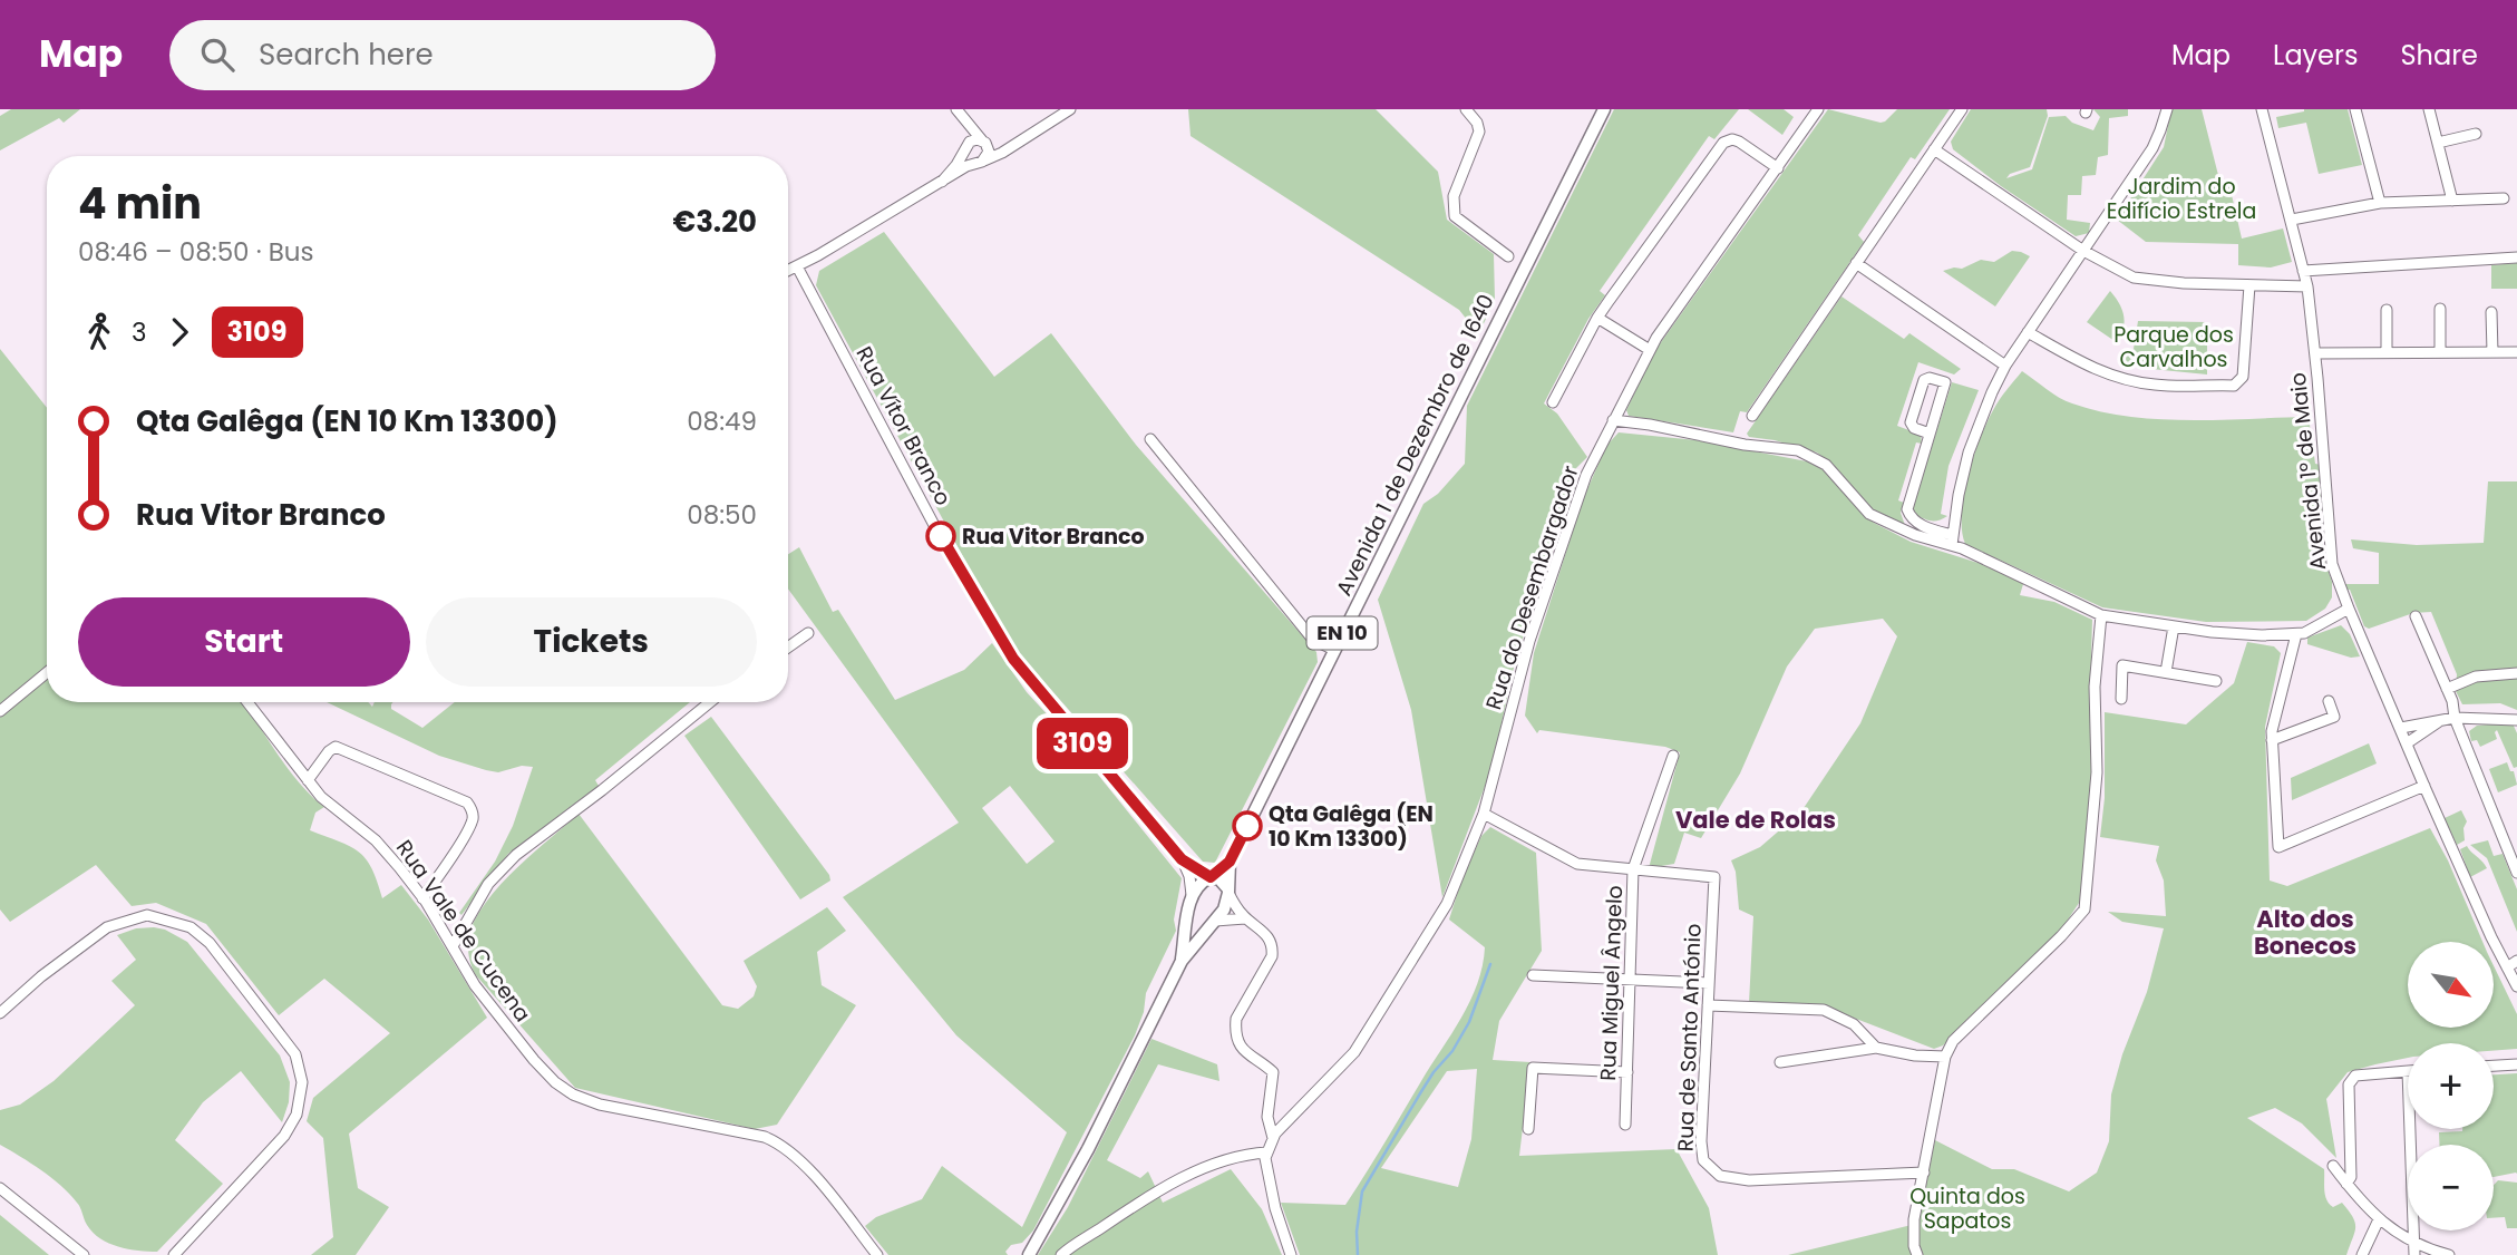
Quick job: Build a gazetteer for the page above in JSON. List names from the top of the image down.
{
  "streets": {
    "main road": ["Avenida 1 de Dezembro de 1640", "EN 10"],
    "street": [
      "Rua Vítor Branco",
      "Avenida 1º de Maio",
      "Rua do Desembargador",
      "Rua Vale de Cucena",
      "Rua Miguel Ângelo",
      "Rua de Santo António"
    ]
  },
  "crossings": [
    ["Rua Vítor Branco", "Avenida 1 de Dezembro de 1640"],
    ["Rua Miguel Ângelo", "Rua de Santo António"]
  ],
  "districts": ["Vale de Rolas", "Alto dos Bonecos"],
  "parks": ["Jardim do Edifício Estrela", "Parque dos Carvalhos", "Quinta dos Sapatos"],
  "places": ["Rua Vitor Branco", "Qta Galêga (EN 10 Km 13300)"],
  "lines": ["bus line 3109"],
  "north": "bottom right",
  "page": {
    "header": "Map",
    "search": "Search here",
    "nav": ["Map", "Layers", "Share"],
    "on_map": "3109",
    "heading": ["4 min", "08:46 – 08:50 · Bus", "€3.20"],
    "legs": ["3", "3109"],
    "list": [
      {
        "name": "Qta Galêga (EN 10 Km 13300)",
        "value": "08:49"
      },
      {
        "name": "Rua Vitor Branco",
        "value": "08:50"
      }
    ],
    "buttons": ["Start", "Tickets"],
    "map_buttons": ["+", "−"]
  }
}
